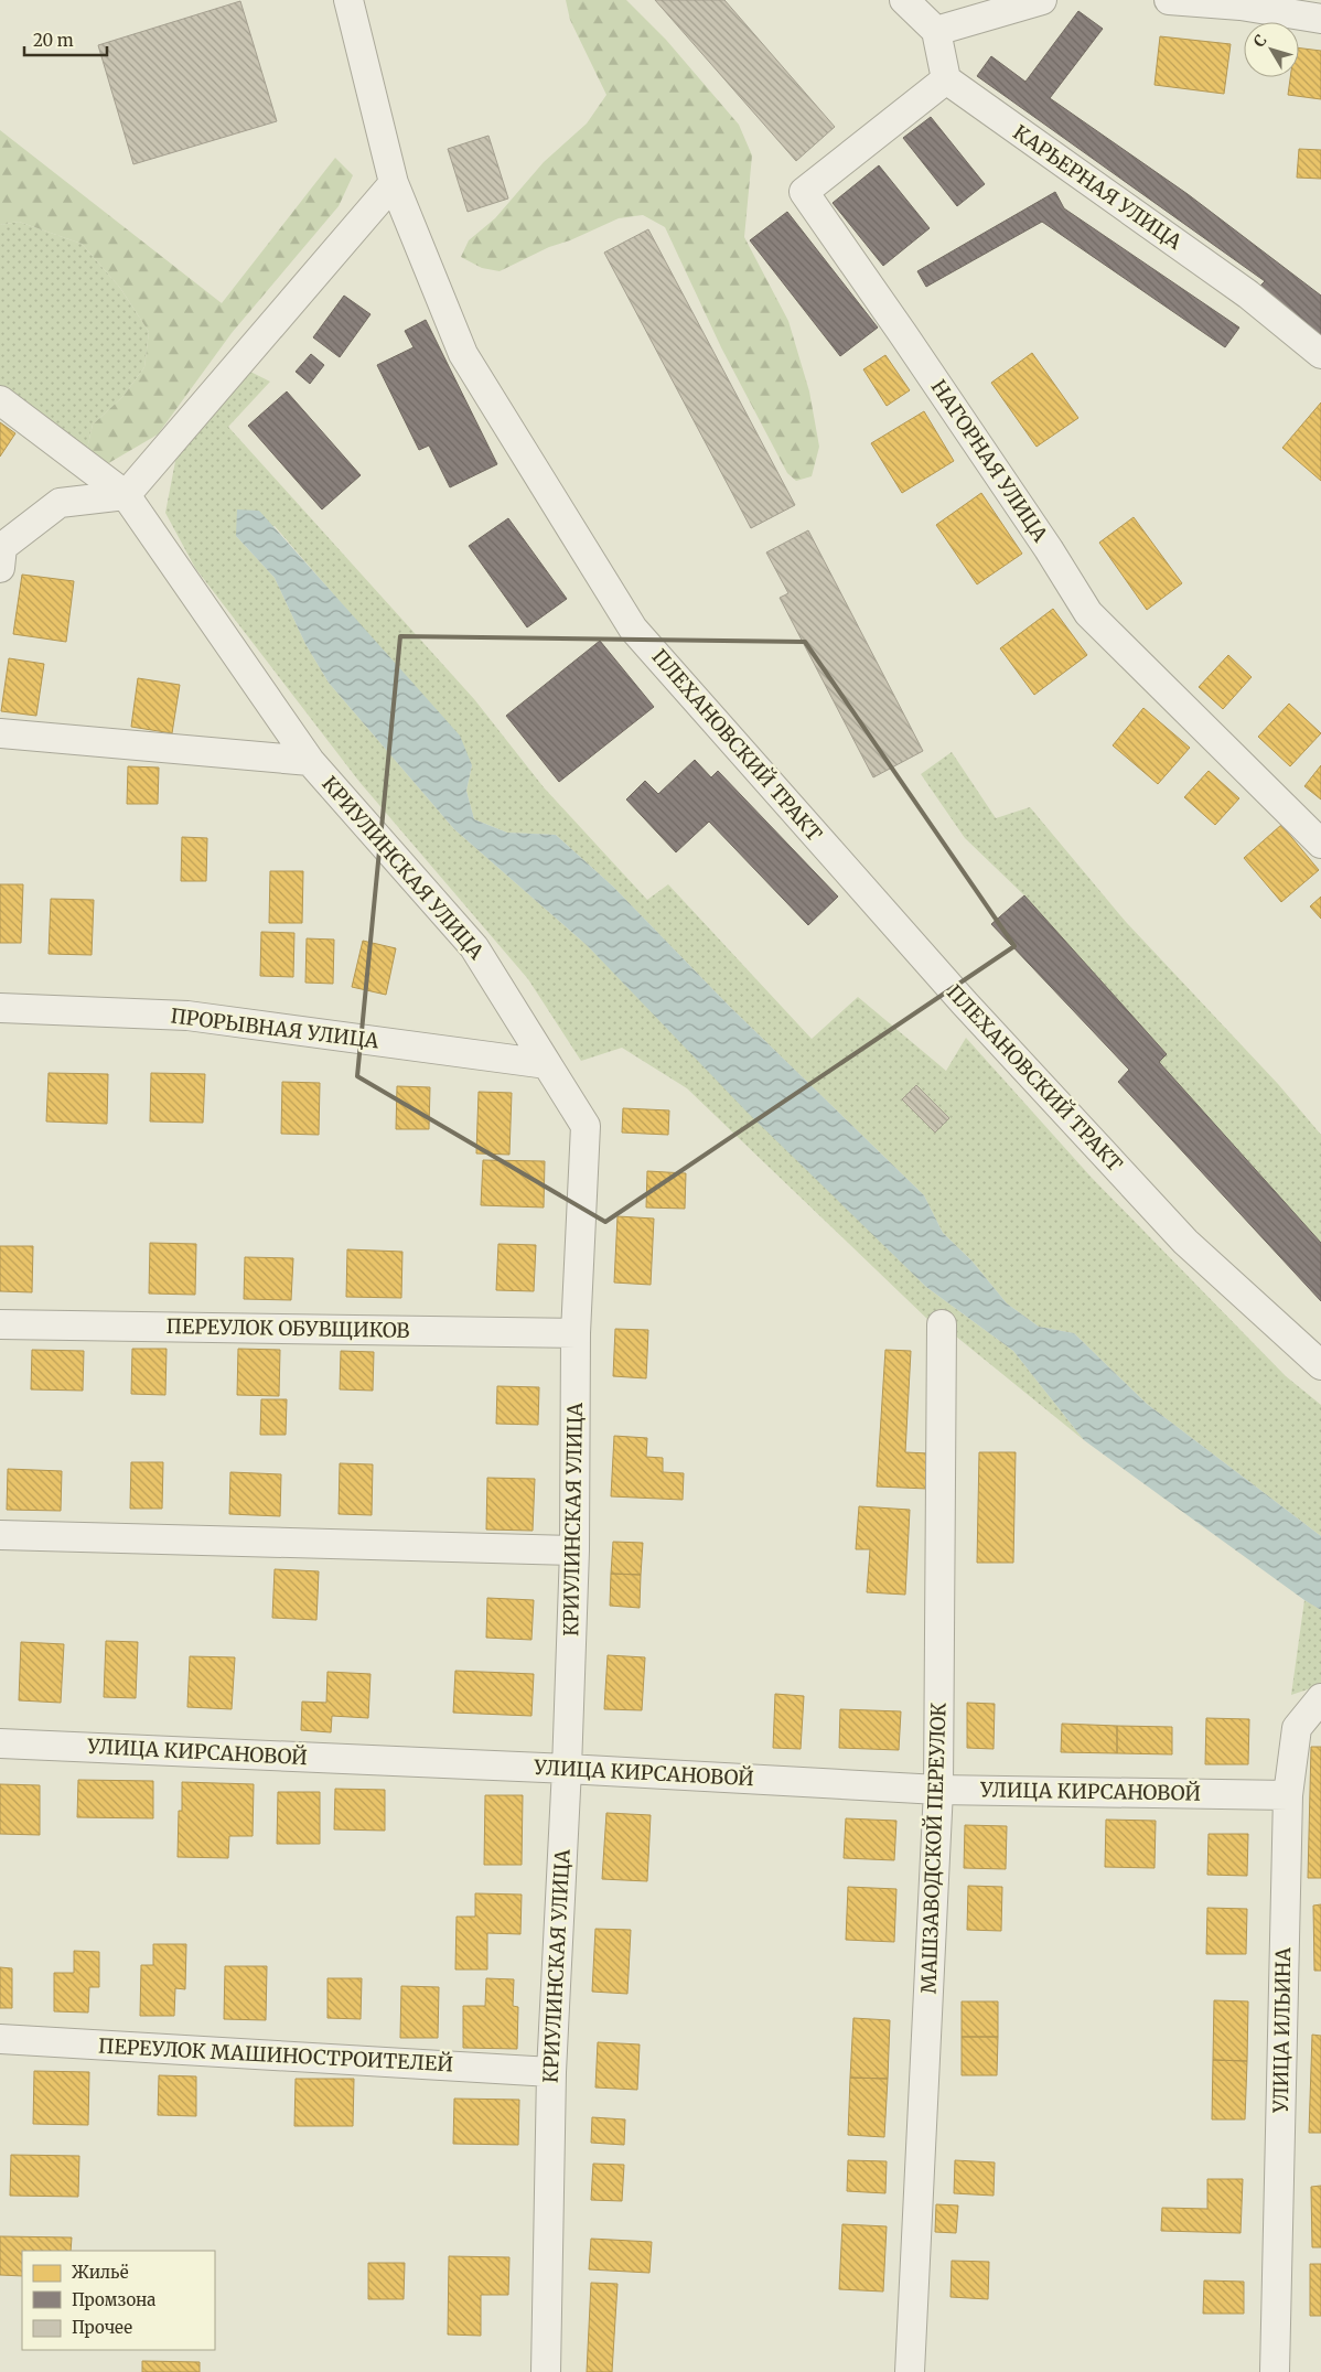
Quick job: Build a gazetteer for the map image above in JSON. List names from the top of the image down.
{
  "streets": {
    "street": [
      "КАРЬЕРНАЯ УЛИЦА",
      "НАГОРНАЯ УЛИЦА",
      "ПЛЕХАНОВСКИЙ ТРАКТ",
      "КРИУЛИНСКАЯ УЛИЦА",
      "ПРОРЫВНАЯ УЛИЦА",
      "ПЕРЕУЛОК ОБУВЩИКОВ",
      "УЛИЦА КИРСАНОВОЙ",
      "МАШЗАВОДСКОЙ ПЕРЕУЛОК",
      "УЛИЦА ИЛЬИНА",
      "ПЕРЕУЛОК МАШИНОСТРОИТЕЛЕЙ"
    ]
  },
  "crossings": [
    ["КАРЬЕРНАЯ УЛИЦА", "НАГОРНАЯ УЛИЦА"],
    ["КРИУЛИНСКАЯ УЛИЦА", "ПРОРЫВНАЯ УЛИЦА"],
    ["КРИУЛИНСКАЯ УЛИЦА", "ПЕРЕУЛОК ОБУВЩИКОВ"],
    ["КРИУЛИНСКАЯ УЛИЦА", "УЛИЦА КИРСАНОВОЙ"],
    ["КРИУЛИНСКАЯ УЛИЦА", "ПЕРЕУЛОК МАШИНОСТРОИТЕЛЕЙ"],
    ["УЛИЦА КИРСАНОВОЙ", "МАШЗАВОДСКОЙ ПЕРЕУЛОК"],
    ["УЛИЦА КИРСАНОВОЙ", "УЛИЦА ИЛЬИНА"]
  ],
  "legend": ["Жильё", "Промзона", "Прочее"],
  "scale_bar": "20 m",
  "north": "top left"
}
